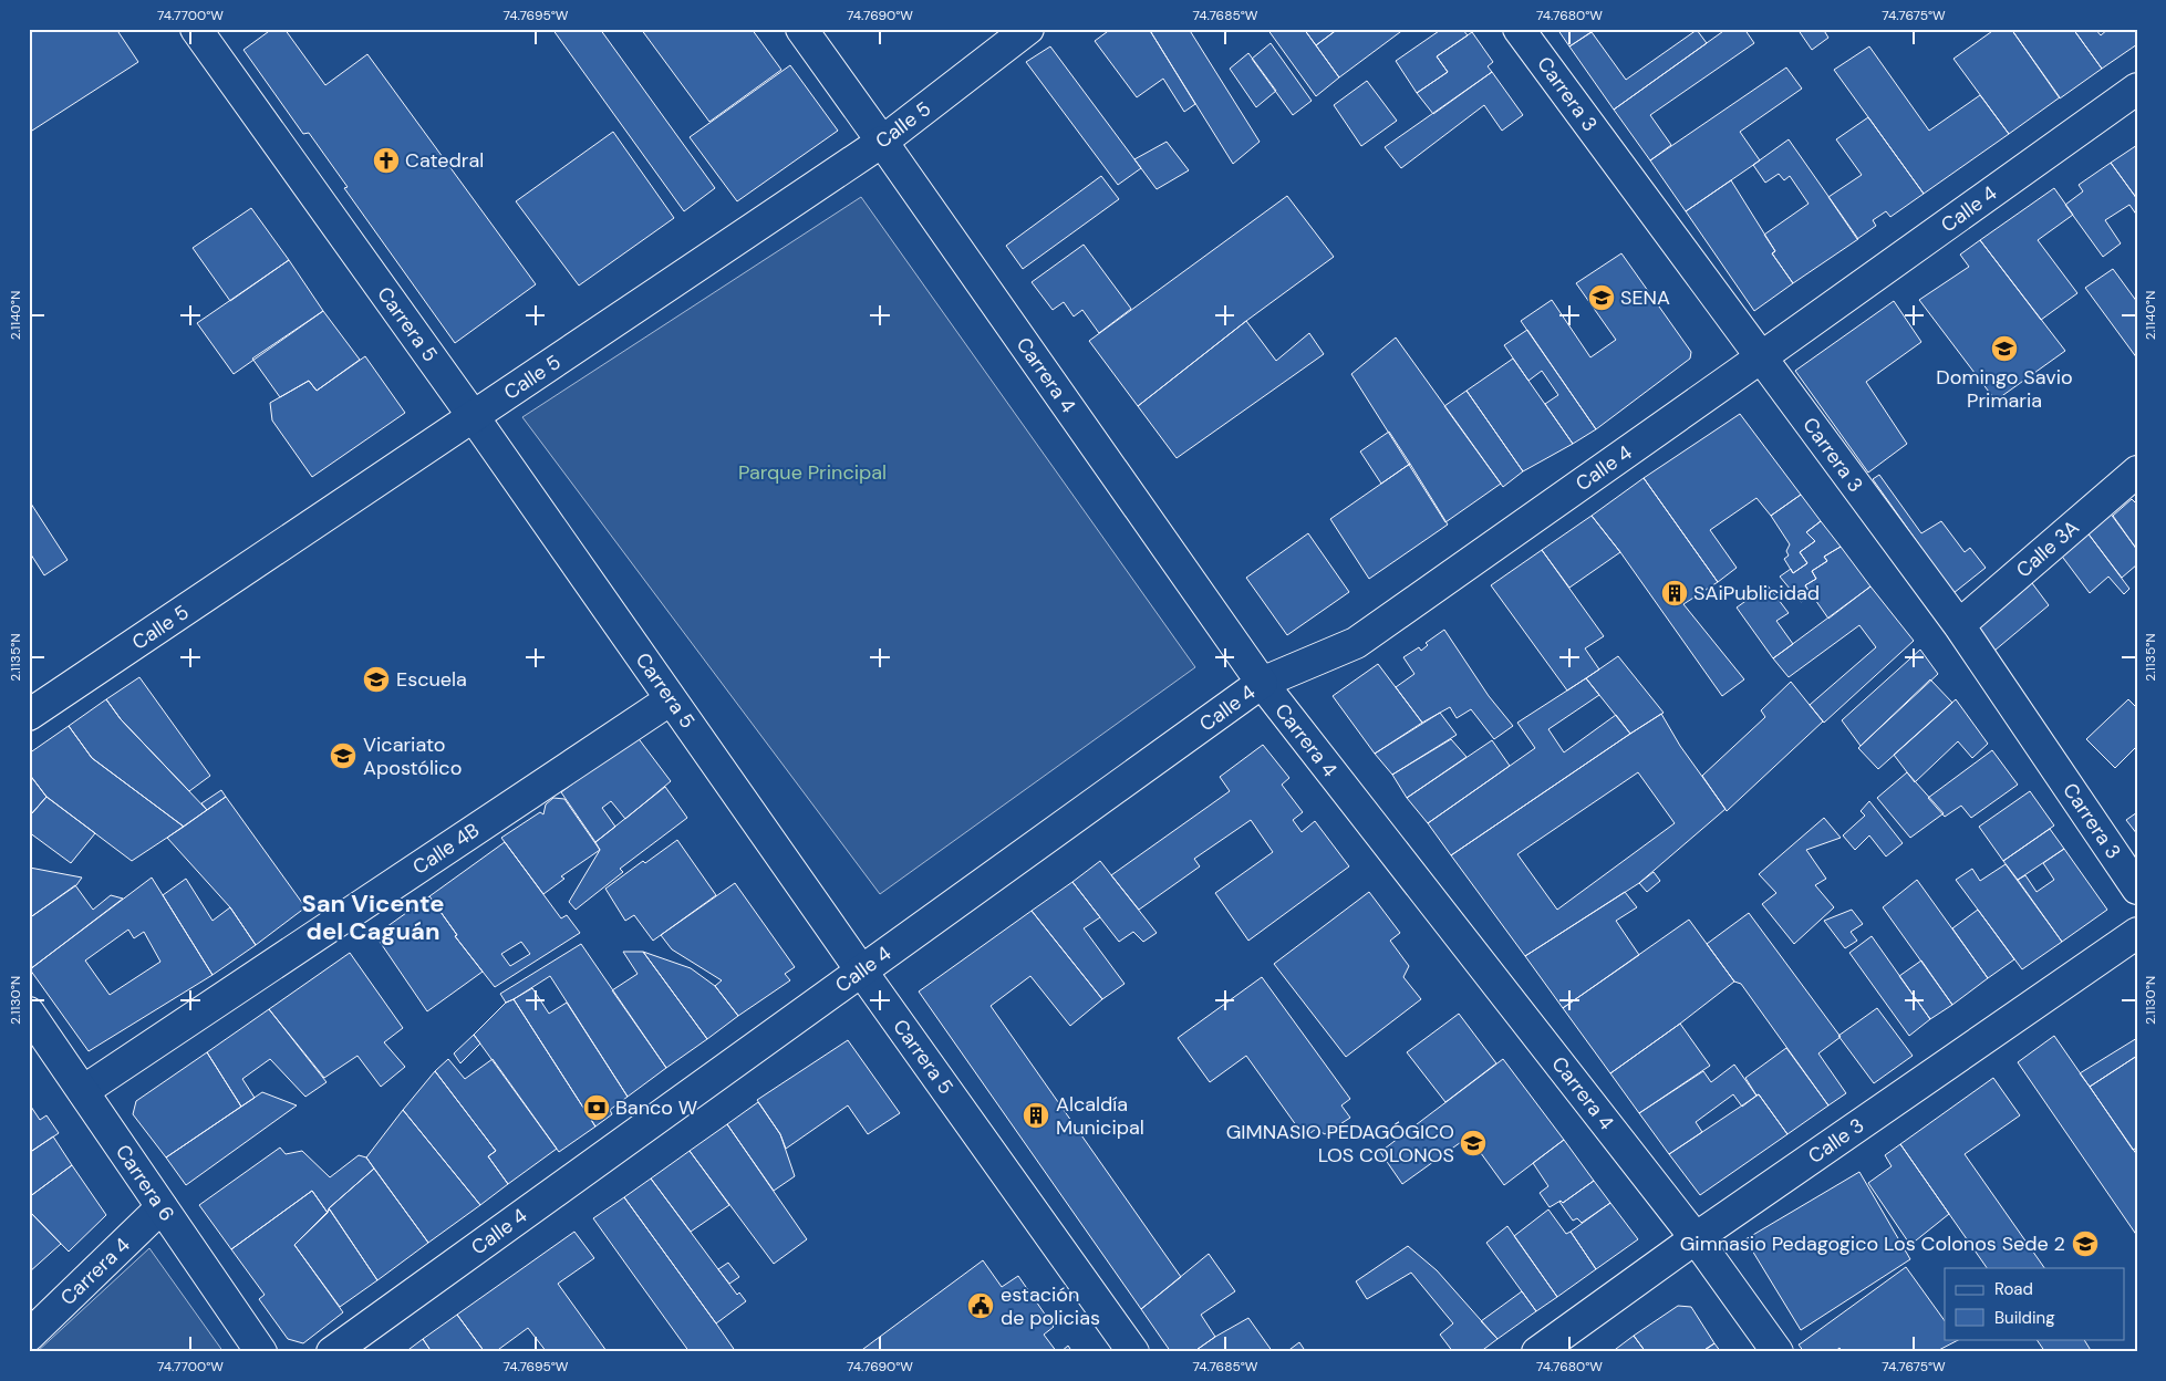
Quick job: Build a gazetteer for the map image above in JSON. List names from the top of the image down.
{
  "streets": {
    "street": [
      "Carrera 3",
      "Calle 5",
      "Calle 4",
      "Carrera 5",
      "Carrera 4",
      "Calle 3A",
      "Calle 4B",
      "Calle 3",
      "Carrera 6"
    ]
  },
  "crossings": [
    ["Carrera 3", "Calle 4"],
    ["Carrera 3", "Calle 3A"],
    ["Calle 5", "Carrera 5"],
    ["Calle 5", "Carrera 4"],
    ["Calle 4", "Carrera 5"],
    ["Calle 4", "Carrera 4"],
    ["Carrera 5", "Calle 4B"],
    ["Carrera 4", "Calle 3"],
    ["Carrera 4", "Carrera 6"],
    ["Calle 4B", "Carrera 6"]
  ],
  "districts": ["San Vicente del Caguán"],
  "parks": ["Parque Principal"],
  "places": {
    "church": ["Catedral"],
    "school or university": [
      "SENA",
      "Domingo Savio Primaria",
      "Escuela",
      "Vicariato Apostólico",
      "GIMNASIO PEDAGÓGICO LOS COLONOS",
      "Gimnasio Pedagogico Los Colonos Sede 2"
    ],
    "building": ["SAiPublicidad", "Alcaldía Municipal"],
    "bank": ["Banco W"],
    "public building": ["estación de policias"]
  },
  "legend": ["Road", "Building"],
  "coordinates": [
    "74.7700°W",
    "74.7695°W",
    "74.7690°W",
    "74.7685°W",
    "74.7680°W",
    "74.7675°W",
    "2.1140°N",
    "2.1135°N",
    "2.1130°N"
  ]
}
